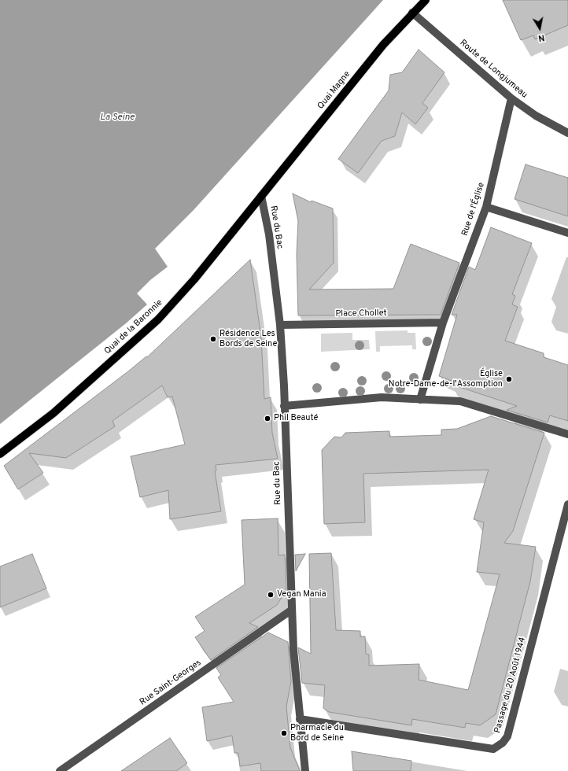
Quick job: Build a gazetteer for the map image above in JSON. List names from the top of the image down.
{
  "streets": {
    "main road": ["Quai Magne", "Quai de la Baronnie"],
    "street": [
      "Route de Longjumeau",
      "Rue de l'Église",
      "Rue du Bac",
      "Place Chollet",
      "Rue Saint-Georges",
      "Passage du 20 Août 1944"
    ]
  },
  "crossings": [
    ["Route de Longjumeau", "Quai Magne"],
    ["Route de Longjumeau", "Rue de l'Église"],
    ["Quai Magne", "Rue du Bac"],
    ["Quai Magne", "Quai de la Baronnie"],
    ["Rue de l'Église", "Place Chollet"],
    ["Rue du Bac", "Place Chollet"],
    ["Rue du Bac", "Quai de la Baronnie"],
    ["Rue du Bac", "Rue Saint-Georges"],
    ["Rue du Bac", "Passage du 20 Août 1944"]
  ],
  "water": ["La Seine"],
  "places": [
    "Résidence Les Bords de Seine",
    "Église Notre-Dame-de-l'Assomption",
    "Phil Beauté",
    "Vegan Mania",
    "Pharmacie du Bord de Seine"
  ],
  "north": "bottom"
}
